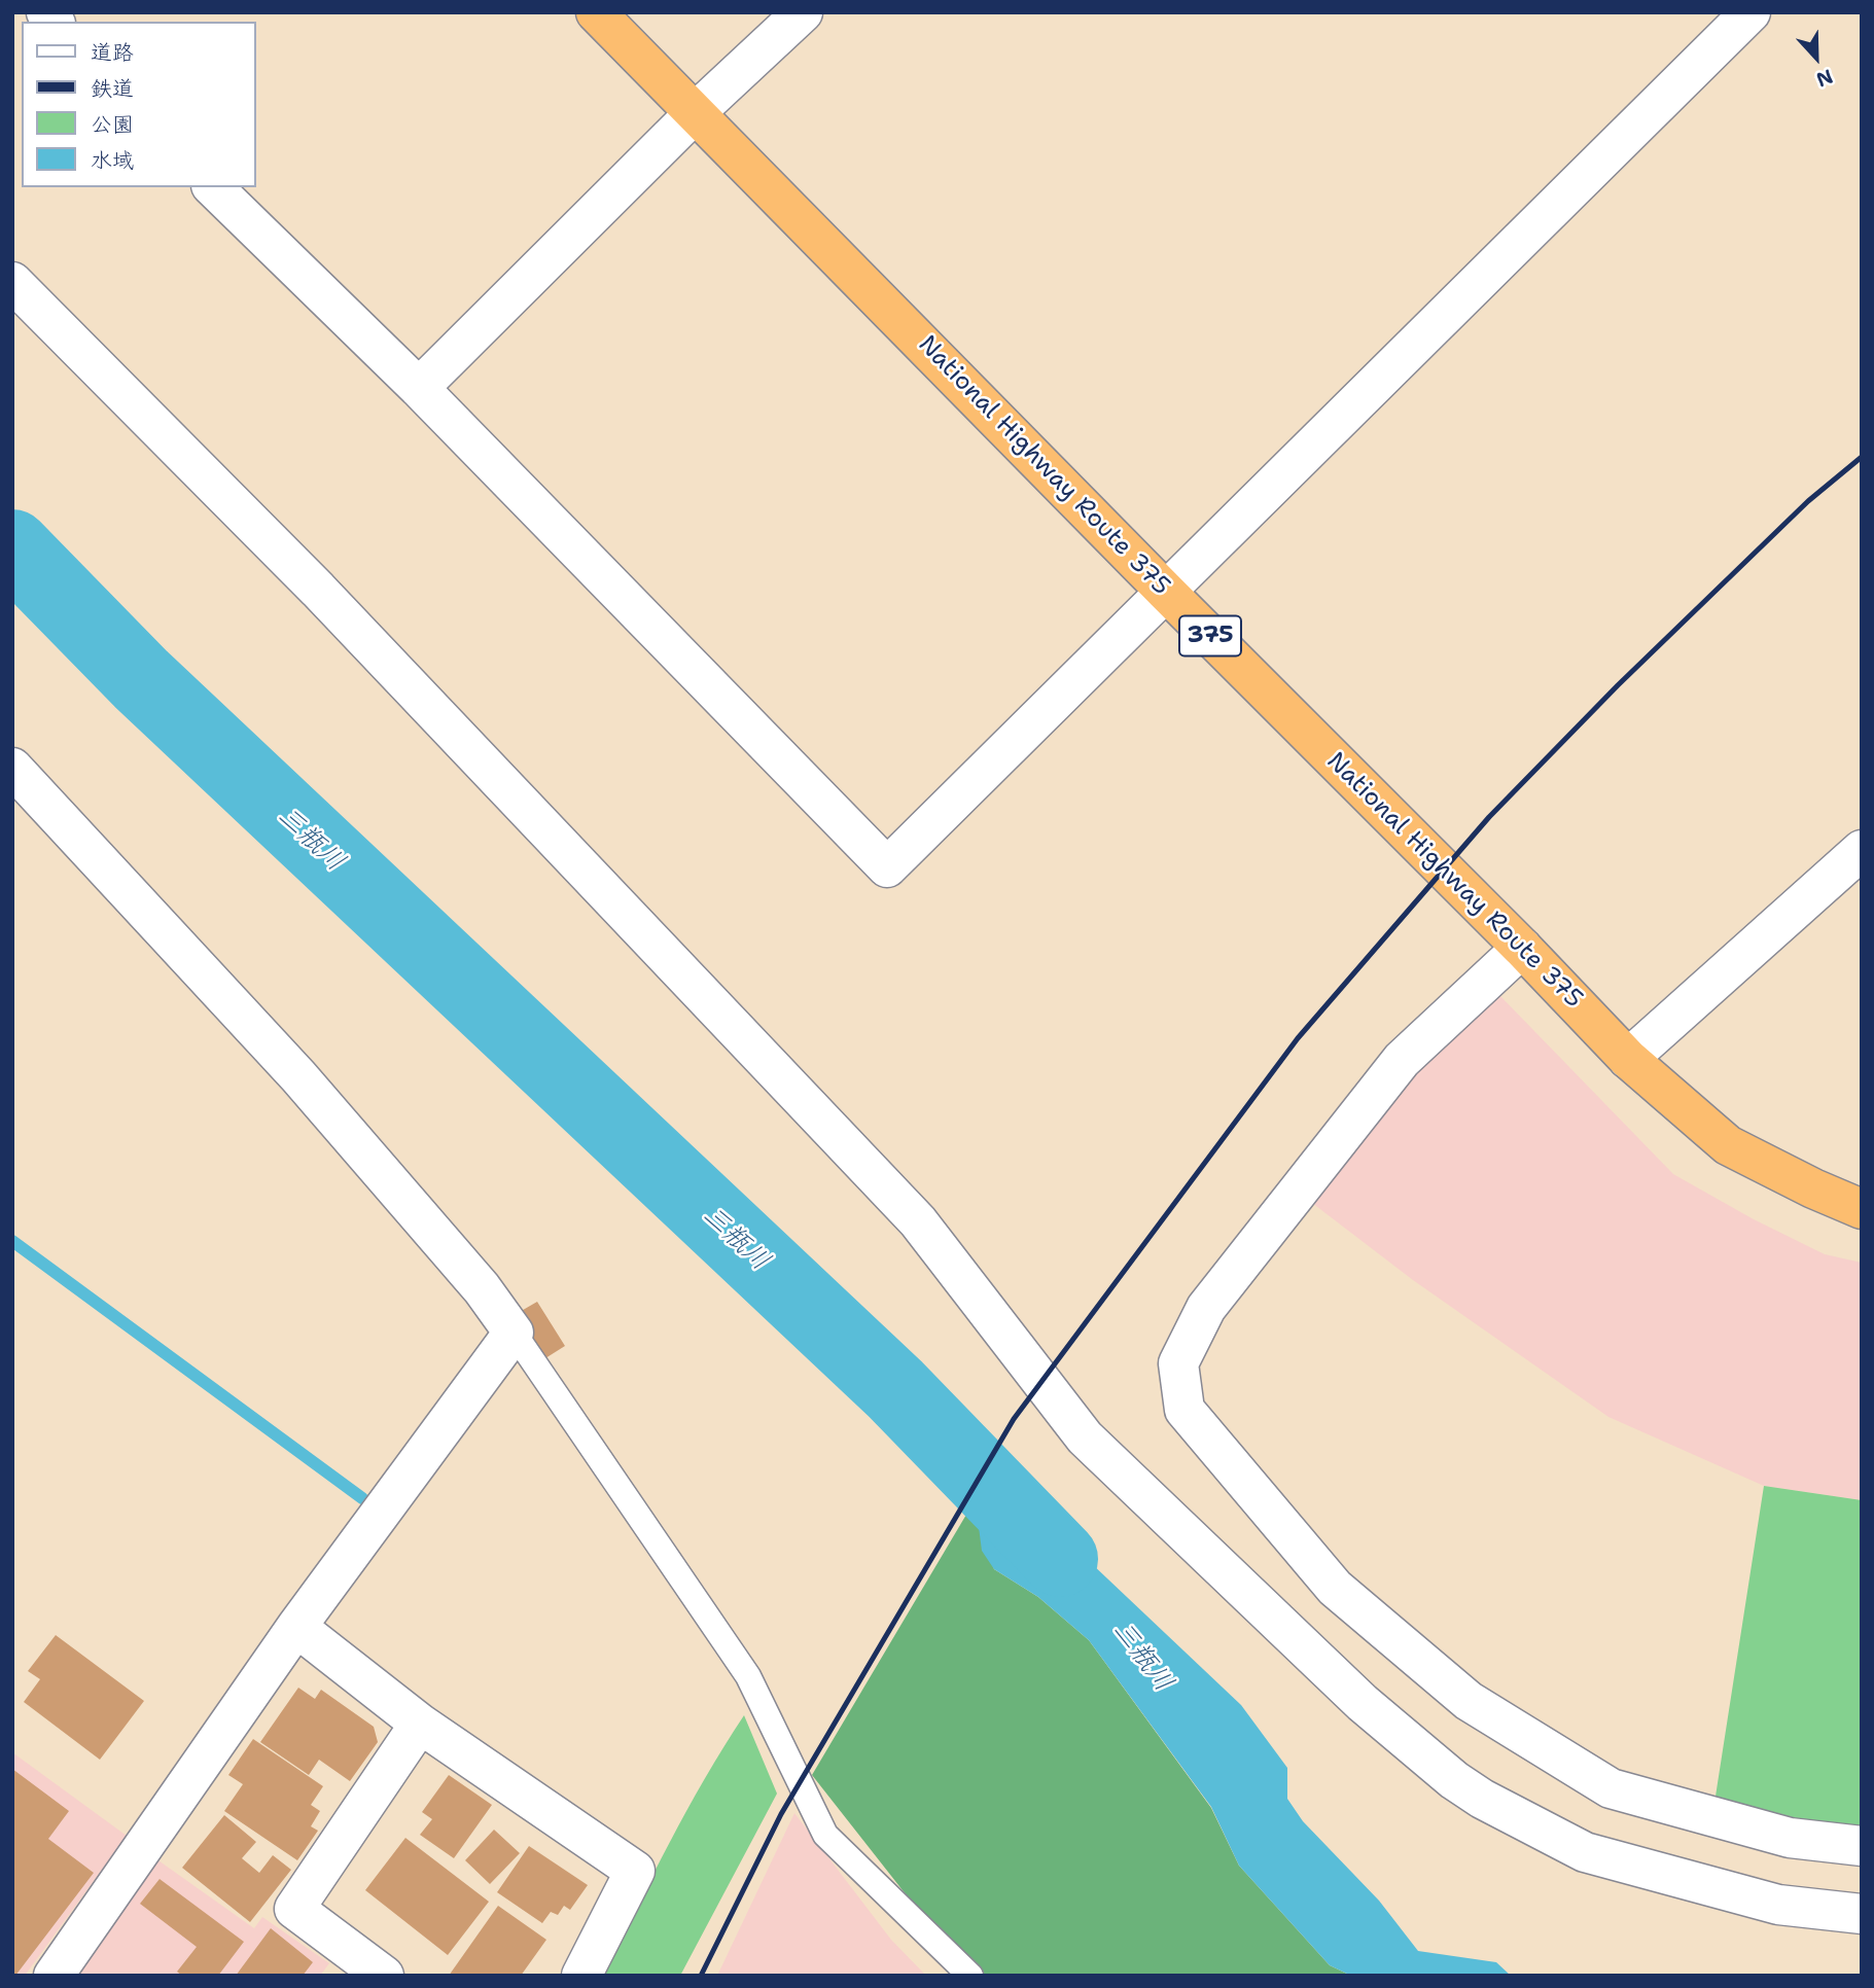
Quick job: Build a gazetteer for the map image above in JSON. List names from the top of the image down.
{
  "streets": {
    "highway": ["National Highway Route 375", "375"]
  },
  "water": ["三瓶川"],
  "legend": [
    "道路",
    "鉄道",
    "公園",
    "水域"
  ],
  "north": "bottom"
}
